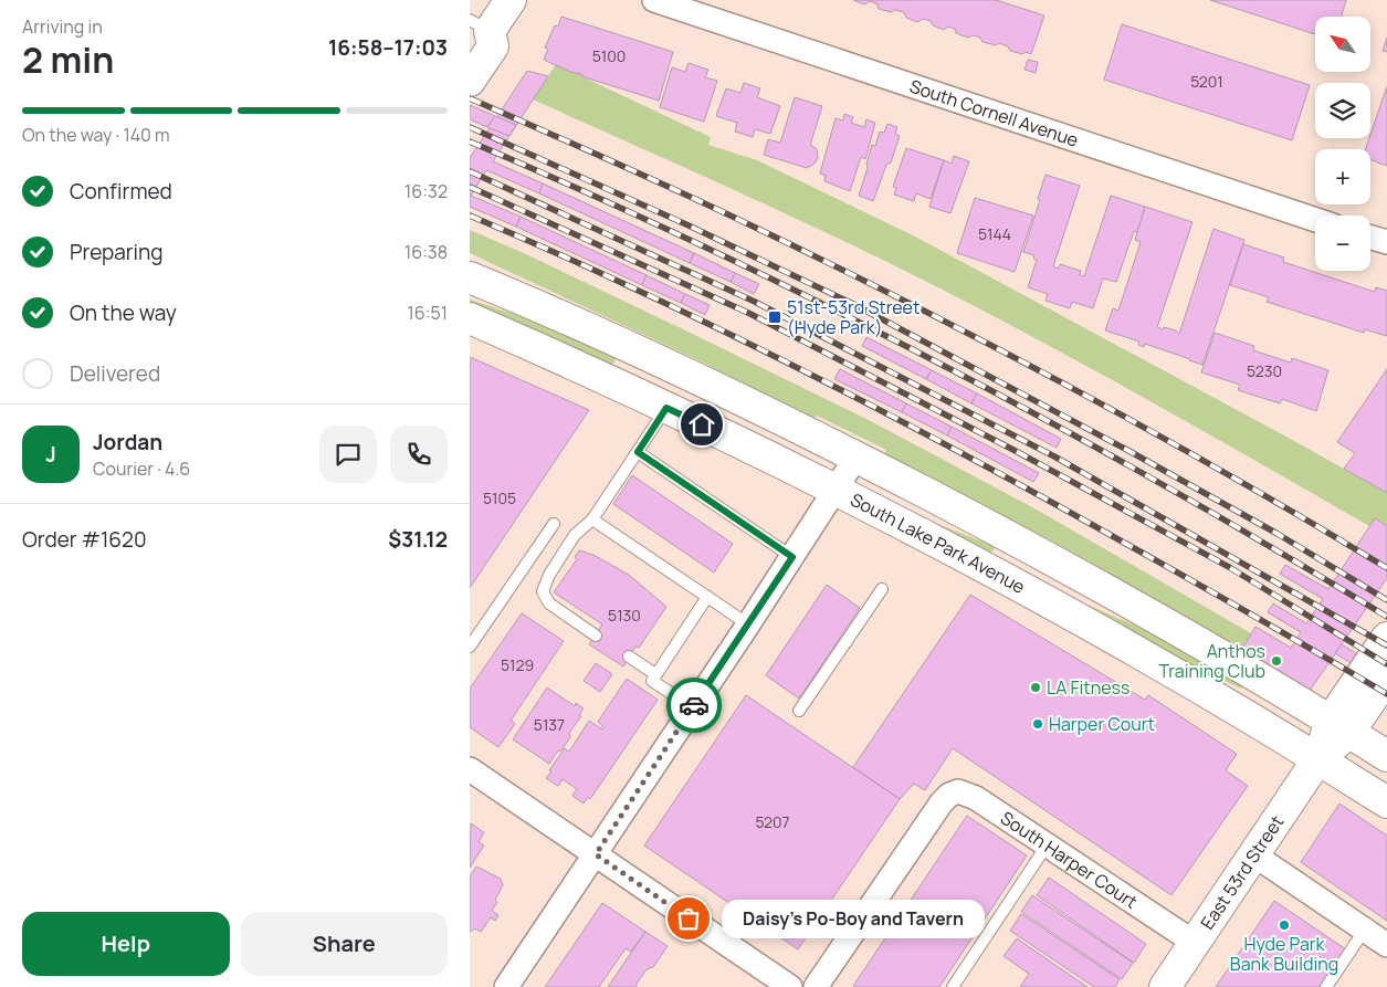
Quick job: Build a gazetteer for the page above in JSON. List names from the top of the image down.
{
  "streets": {
    "main road": ["South Lake Park Avenue", "East 53rd Street"],
    "street": ["South Cornell Avenue", "South Harper Court"]
  },
  "crossings": [
    ["South Lake Park Avenue", "East 53rd Street"],
    ["South Harper Court", "East 53rd Street"]
  ],
  "places": {
    "transit": ["51st-53rd Street (Hyde Park)"],
    "other": [
      "Anthos Training Club",
      "LA Fitness",
      "Harper Court",
      "Daisy's Po-Boy and Tavern",
      "Hyde Park Bank Building"
    ]
  },
  "house_numbers": [
    "5100",
    "5201",
    "5144",
    "5230",
    "5105",
    "5130",
    "5129",
    "5137",
    "5207"
  ],
  "north": "top left",
  "page": {
    "heading": ["2 min", "Arriving in", "16:58–17:03"],
    "panel": [
      "Jordan",
      "Courier · 4.6",
      "Order #1620",
      "$31.12"
    ],
    "map_buttons": ["+", "−"],
    "bar": "On the way · 140 m",
    "list": [
      ["Confirmed", "16:32"],
      ["Preparing", "16:38"],
      ["On the way", "16:51"],
      "Delivered"
    ],
    "round": "J",
    "bubble": "Daisy's Po-Boy and Tavern",
    "buttons": ["Help", "Share"]
  }
}
